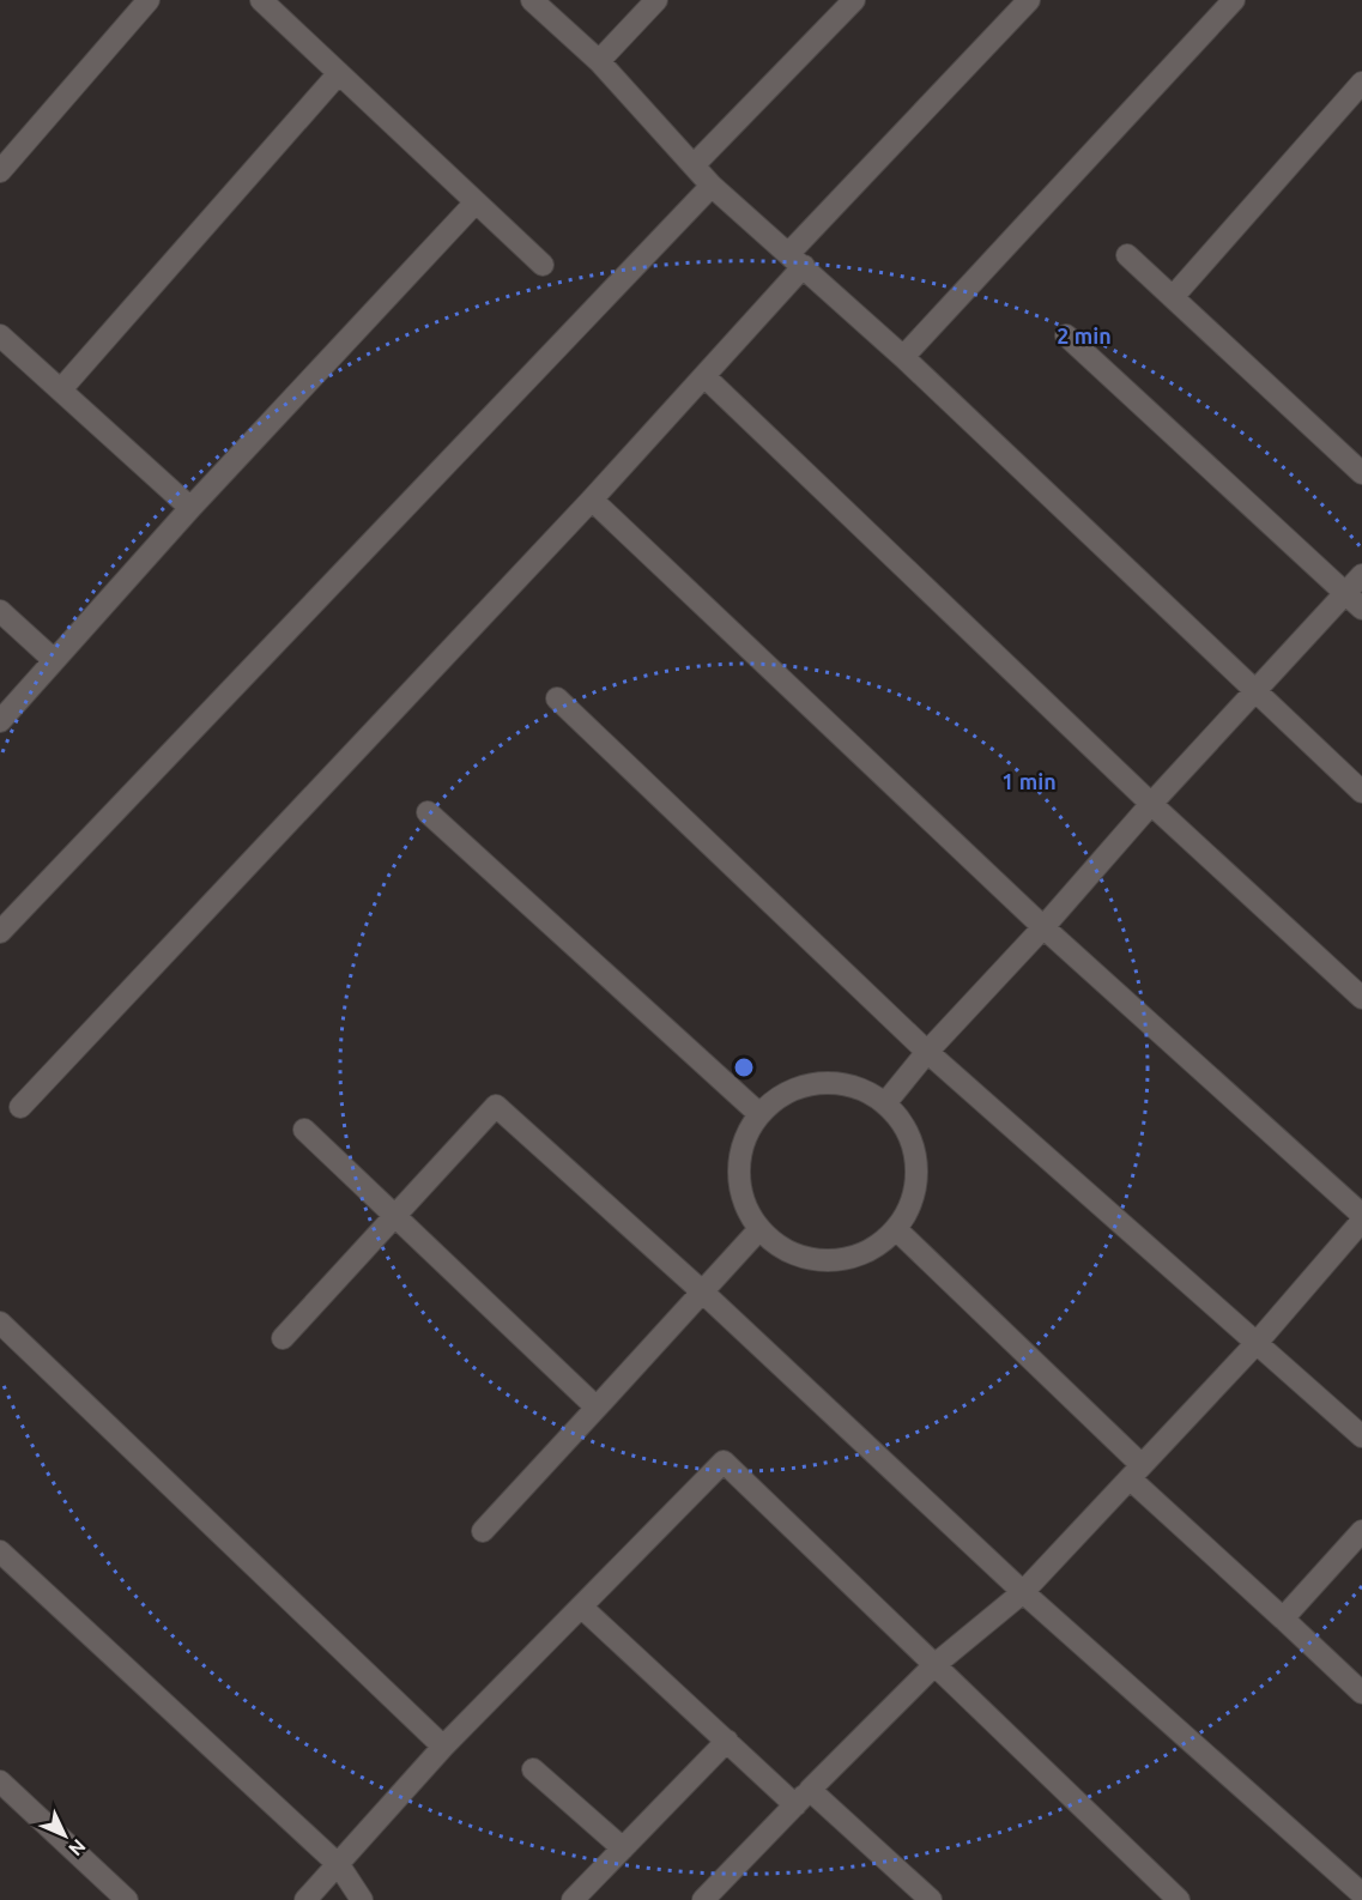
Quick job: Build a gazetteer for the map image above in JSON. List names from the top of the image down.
{
  "north": "bottom right",
  "rings": ["2 min", "1 min"]
}
